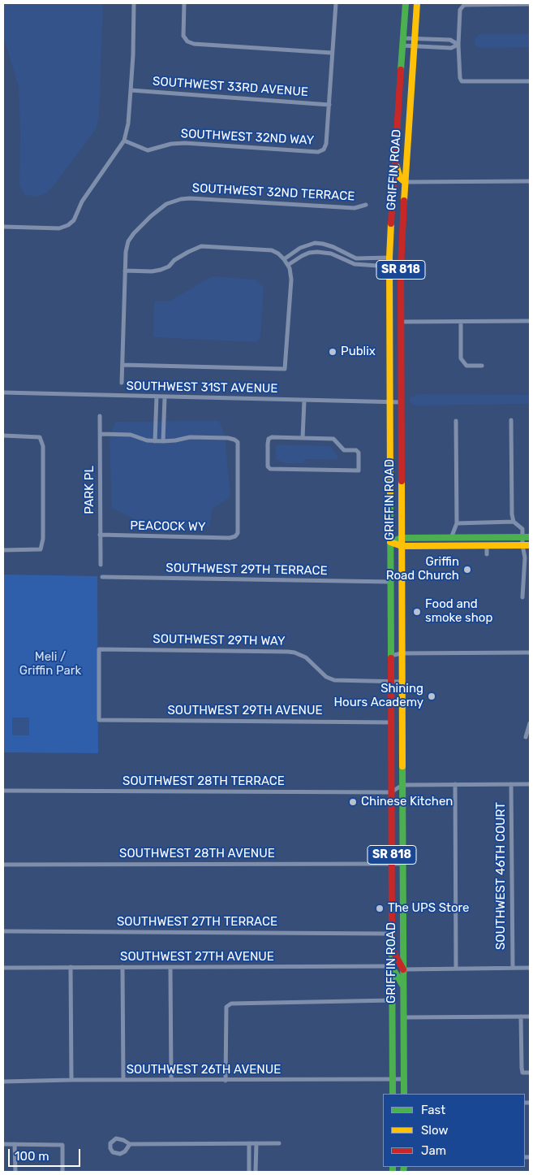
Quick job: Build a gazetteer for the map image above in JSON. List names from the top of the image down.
{
  "streets": {
    "main road": ["GRIFFIN ROAD", "SR 818"],
    "street": [
      "SOUTHWEST 33RD AVENUE",
      "SOUTHWEST 32ND WAY",
      "SOUTHWEST 32ND TERRACE",
      "SOUTHWEST 31ST AVENUE",
      "PARK PL",
      "PEACOCK WY",
      "SOUTHWEST 29TH TERRACE",
      "SOUTHWEST 29TH WAY",
      "SOUTHWEST 29TH AVENUE",
      "SOUTHWEST 28TH TERRACE",
      "SOUTHWEST 28TH AVENUE",
      "SOUTHWEST 46TH COURT",
      "SOUTHWEST 27TH TERRACE",
      "SOUTHWEST 27TH AVENUE",
      "SOUTHWEST 26TH AVENUE"
    ]
  },
  "crossings": [
    ["SOUTHWEST 33RD AVENUE", "SOUTHWEST 32ND WAY"],
    ["GRIFFIN ROAD", "SOUTHWEST 31ST AVENUE"],
    ["GRIFFIN ROAD", "SOUTHWEST 29TH TERRACE"],
    ["GRIFFIN ROAD", "SOUTHWEST 29TH WAY"],
    ["GRIFFIN ROAD", "SOUTHWEST 29TH AVENUE"],
    ["GRIFFIN ROAD", "SOUTHWEST 28TH TERRACE"],
    ["GRIFFIN ROAD", "SOUTHWEST 28TH AVENUE"],
    ["GRIFFIN ROAD", "SOUTHWEST 27TH TERRACE"],
    ["GRIFFIN ROAD", "SOUTHWEST 27TH AVENUE"],
    ["GRIFFIN ROAD", "SOUTHWEST 26TH AVENUE"],
    ["PARK PL", "PEACOCK WY"],
    ["SOUTHWEST 29TH WAY", "SOUTHWEST 29TH AVENUE"]
  ],
  "parks": ["Meli / Griffin Park"],
  "places": [
    "Publix",
    "Griffin Road Church",
    "Food and smoke shop",
    "Shining Hours Academy",
    "Chinese Kitchen",
    "The UPS Store"
  ],
  "legend": ["Fast", "Slow", "Jam"],
  "scale_bar": "100 m"
}
